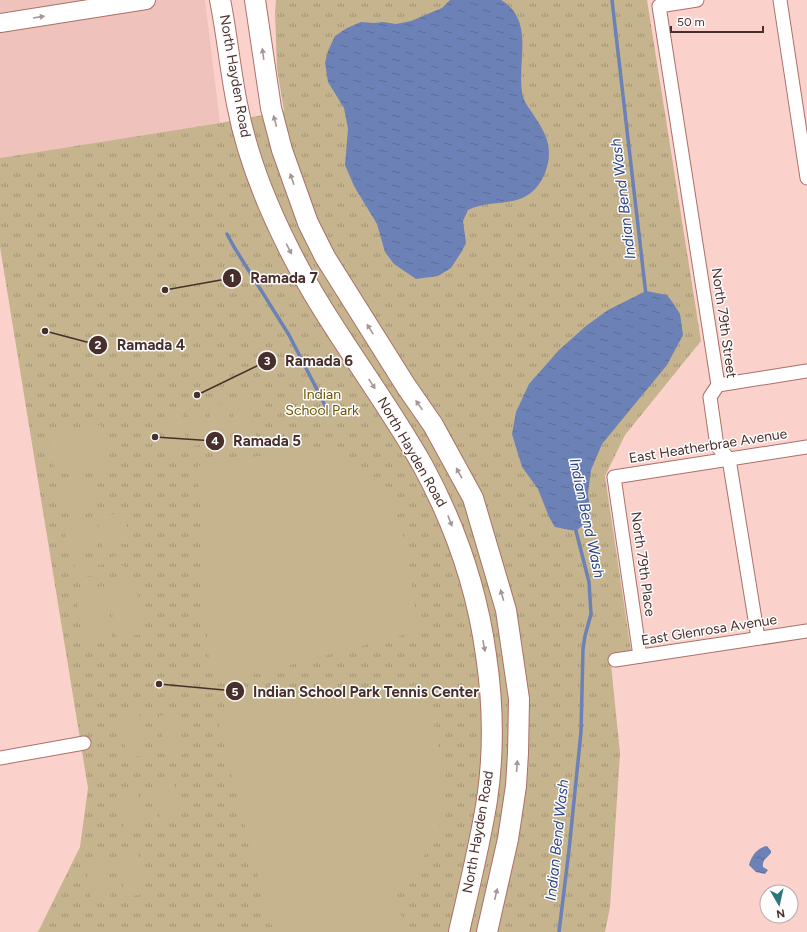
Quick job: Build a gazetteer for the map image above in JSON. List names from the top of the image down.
{
  "streets": {
    "main road": ["North Hayden Road"],
    "street": [
      "North 79th Street",
      "East Heatherbrae Avenue",
      "North 79th Place",
      "East Glenrosa Avenue"
    ]
  },
  "crossings": [
    ["North 79th Street", "East Heatherbrae Avenue"],
    ["North 79th Street", "East Glenrosa Avenue"],
    ["East Heatherbrae Avenue", "North 79th Place"],
    ["North 79th Place", "East Glenrosa Avenue"]
  ],
  "water": ["Indian Bend Wash"],
  "parks": ["Indian School Park"],
  "places": [
    "Ramada 7",
    "Ramada 4",
    "Ramada 6",
    "Ramada 5",
    "Indian School Park Tennis Center"
  ],
  "scale_bar": "50 m",
  "north": "bottom"
}
